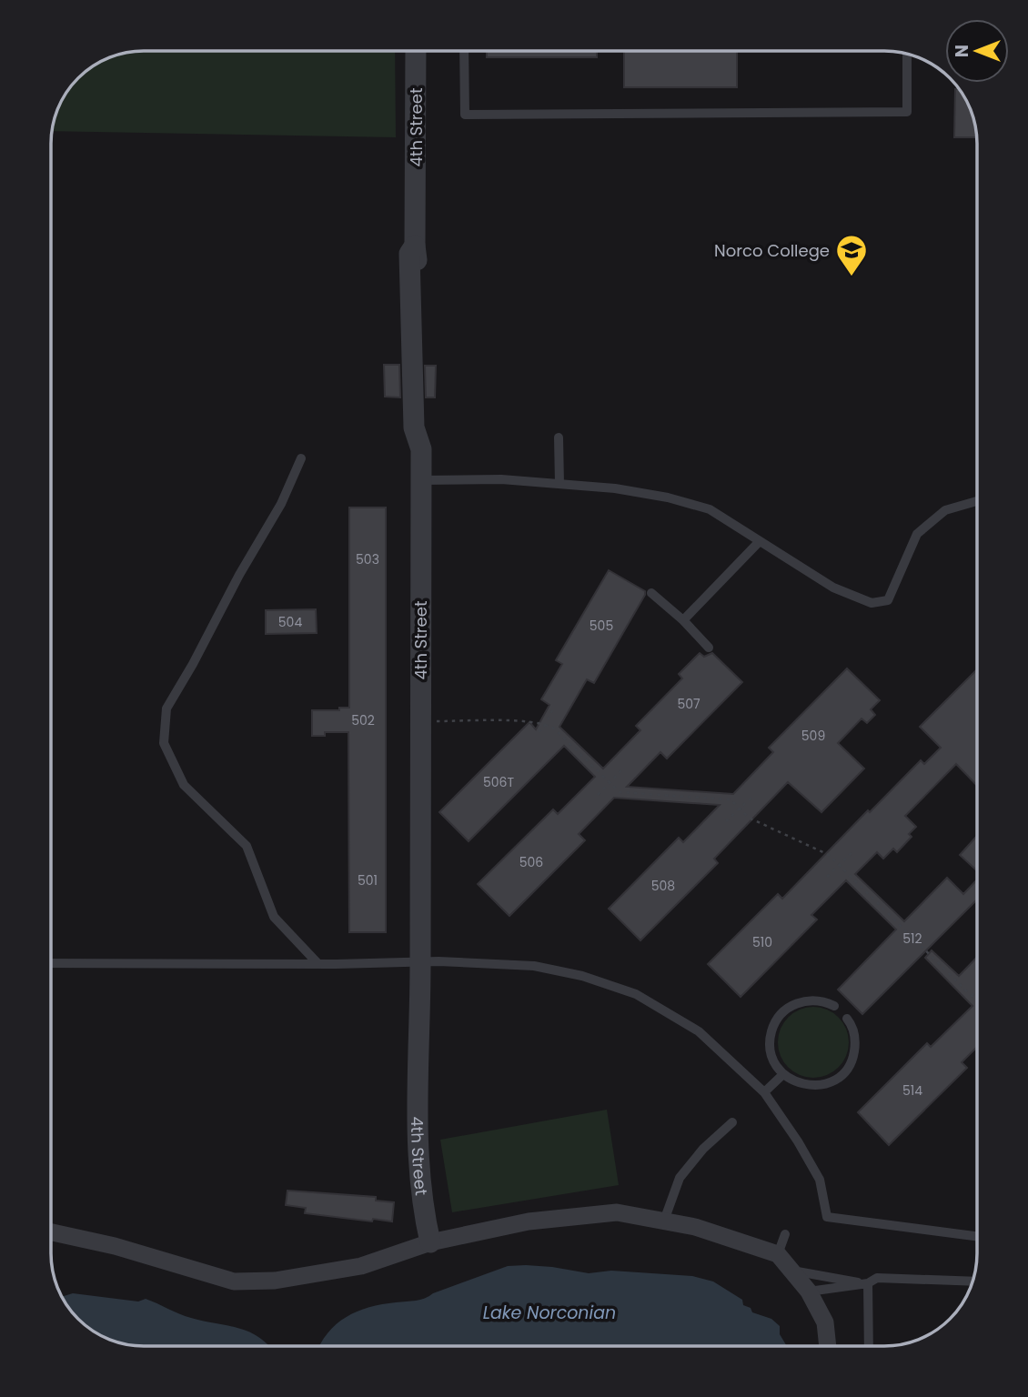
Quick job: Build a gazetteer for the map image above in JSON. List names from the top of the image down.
{
  "streets": {
    "street": ["4th Street"]
  },
  "water": ["Lake Norconian"],
  "places": {
    "school or university": ["Norco College"]
  },
  "house_numbers": [
    "503",
    "504",
    "505",
    "507",
    "502",
    "509",
    "506T",
    "506",
    "501",
    "508",
    "512",
    "510",
    "514"
  ],
  "north": "left"
}
